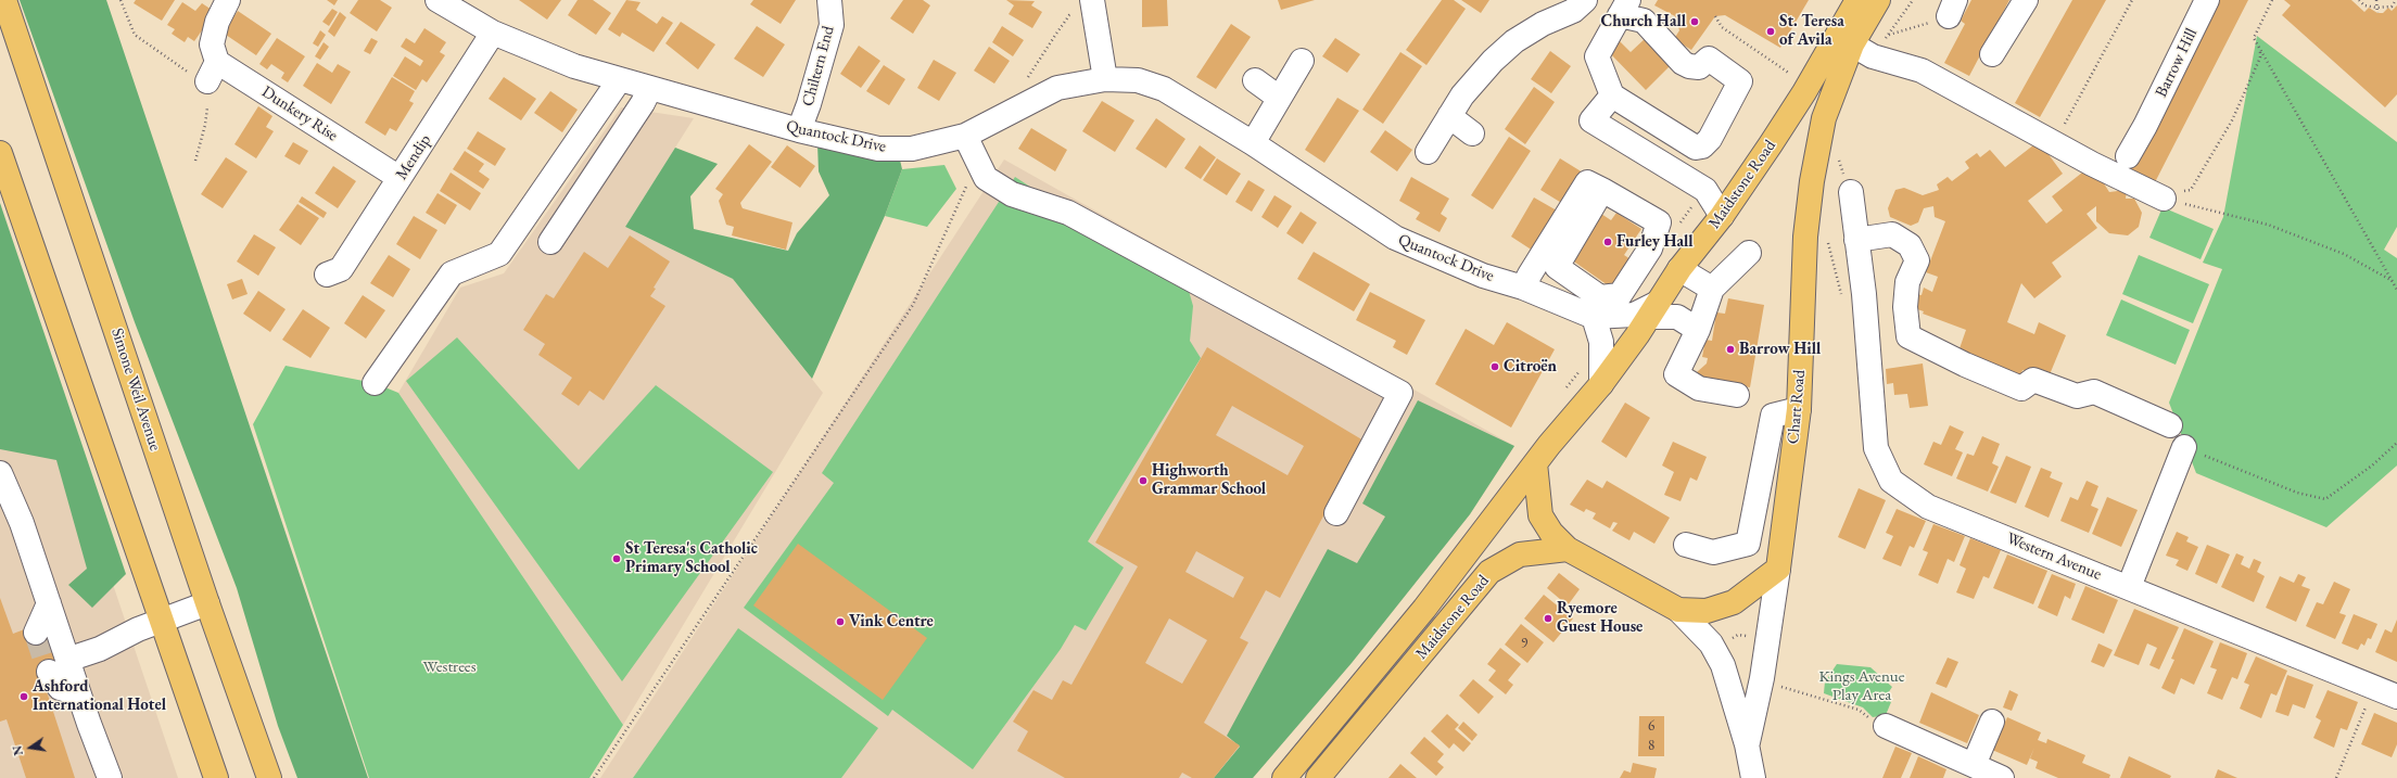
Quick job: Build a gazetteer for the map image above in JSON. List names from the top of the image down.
{
  "streets": {
    "main road": ["Maidstone Road", "Simone Weil Avenue", "Chart Road"],
    "street": [
      "Barrow Hill",
      "Chiltern End",
      "Dunkery Rise",
      "Quantock Drive",
      "Mendip",
      "Western Avenue"
    ]
  },
  "crossings": [
    ["Chiltern End", "Quantock Drive"],
    ["Dunkery Rise", "Mendip"],
    ["Quantock Drive", "Mendip"],
    ["Quantock Drive", "Maidstone Road"]
  ],
  "parks": ["Westrees", "Kings Avenue Play Area"],
  "places": [
    "Church Hall",
    "St. Teresa of Avila",
    "Furley Hall",
    "Barrow Hill",
    "Citroën",
    "Highworth Grammar School",
    "St Teresa's Catholic Primary School",
    "Ryemore Guest House",
    "Vink Centre",
    "Ashford International Hotel"
  ],
  "house_numbers": ["9", "6", "8"],
  "north": "left"
}
